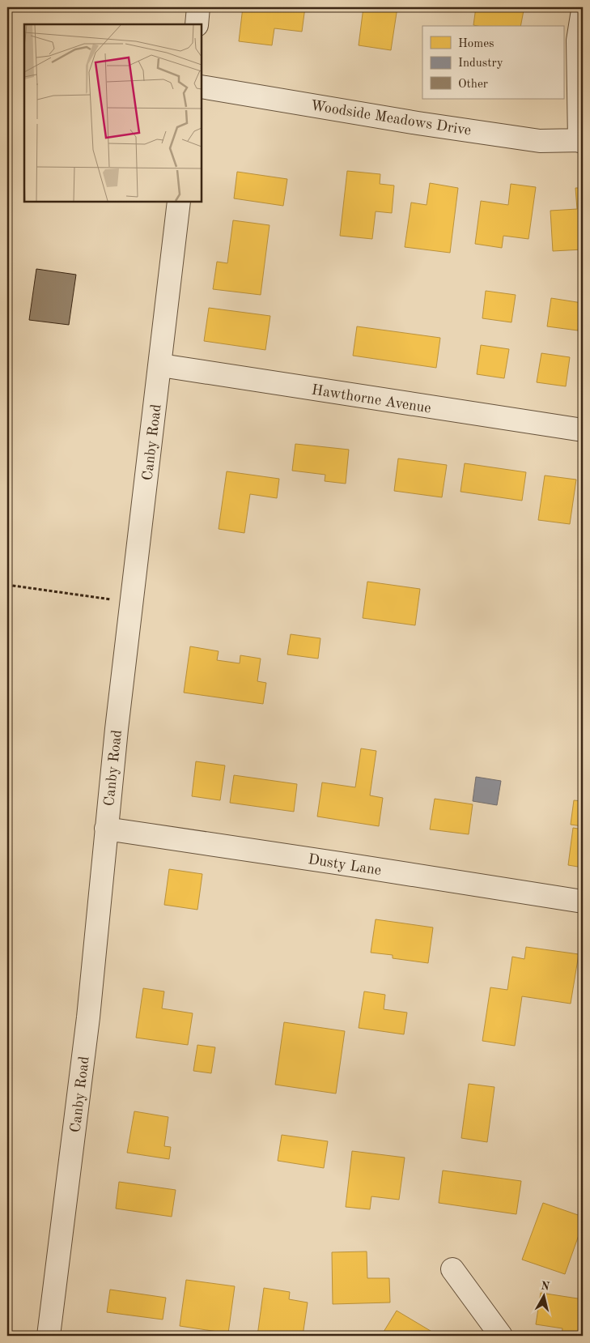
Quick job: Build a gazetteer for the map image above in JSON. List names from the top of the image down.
{
  "streets": {
    "street": [
      "Woodside Meadows Drive",
      "Hawthorne Avenue",
      "Canby Road",
      "Dusty Lane"
    ]
  },
  "crossings": [
    ["Hawthorne Avenue", "Canby Road"],
    ["Canby Road", "Dusty Lane"]
  ],
  "legend": ["Homes", "Industry", "Other"],
  "north": "top"
}
